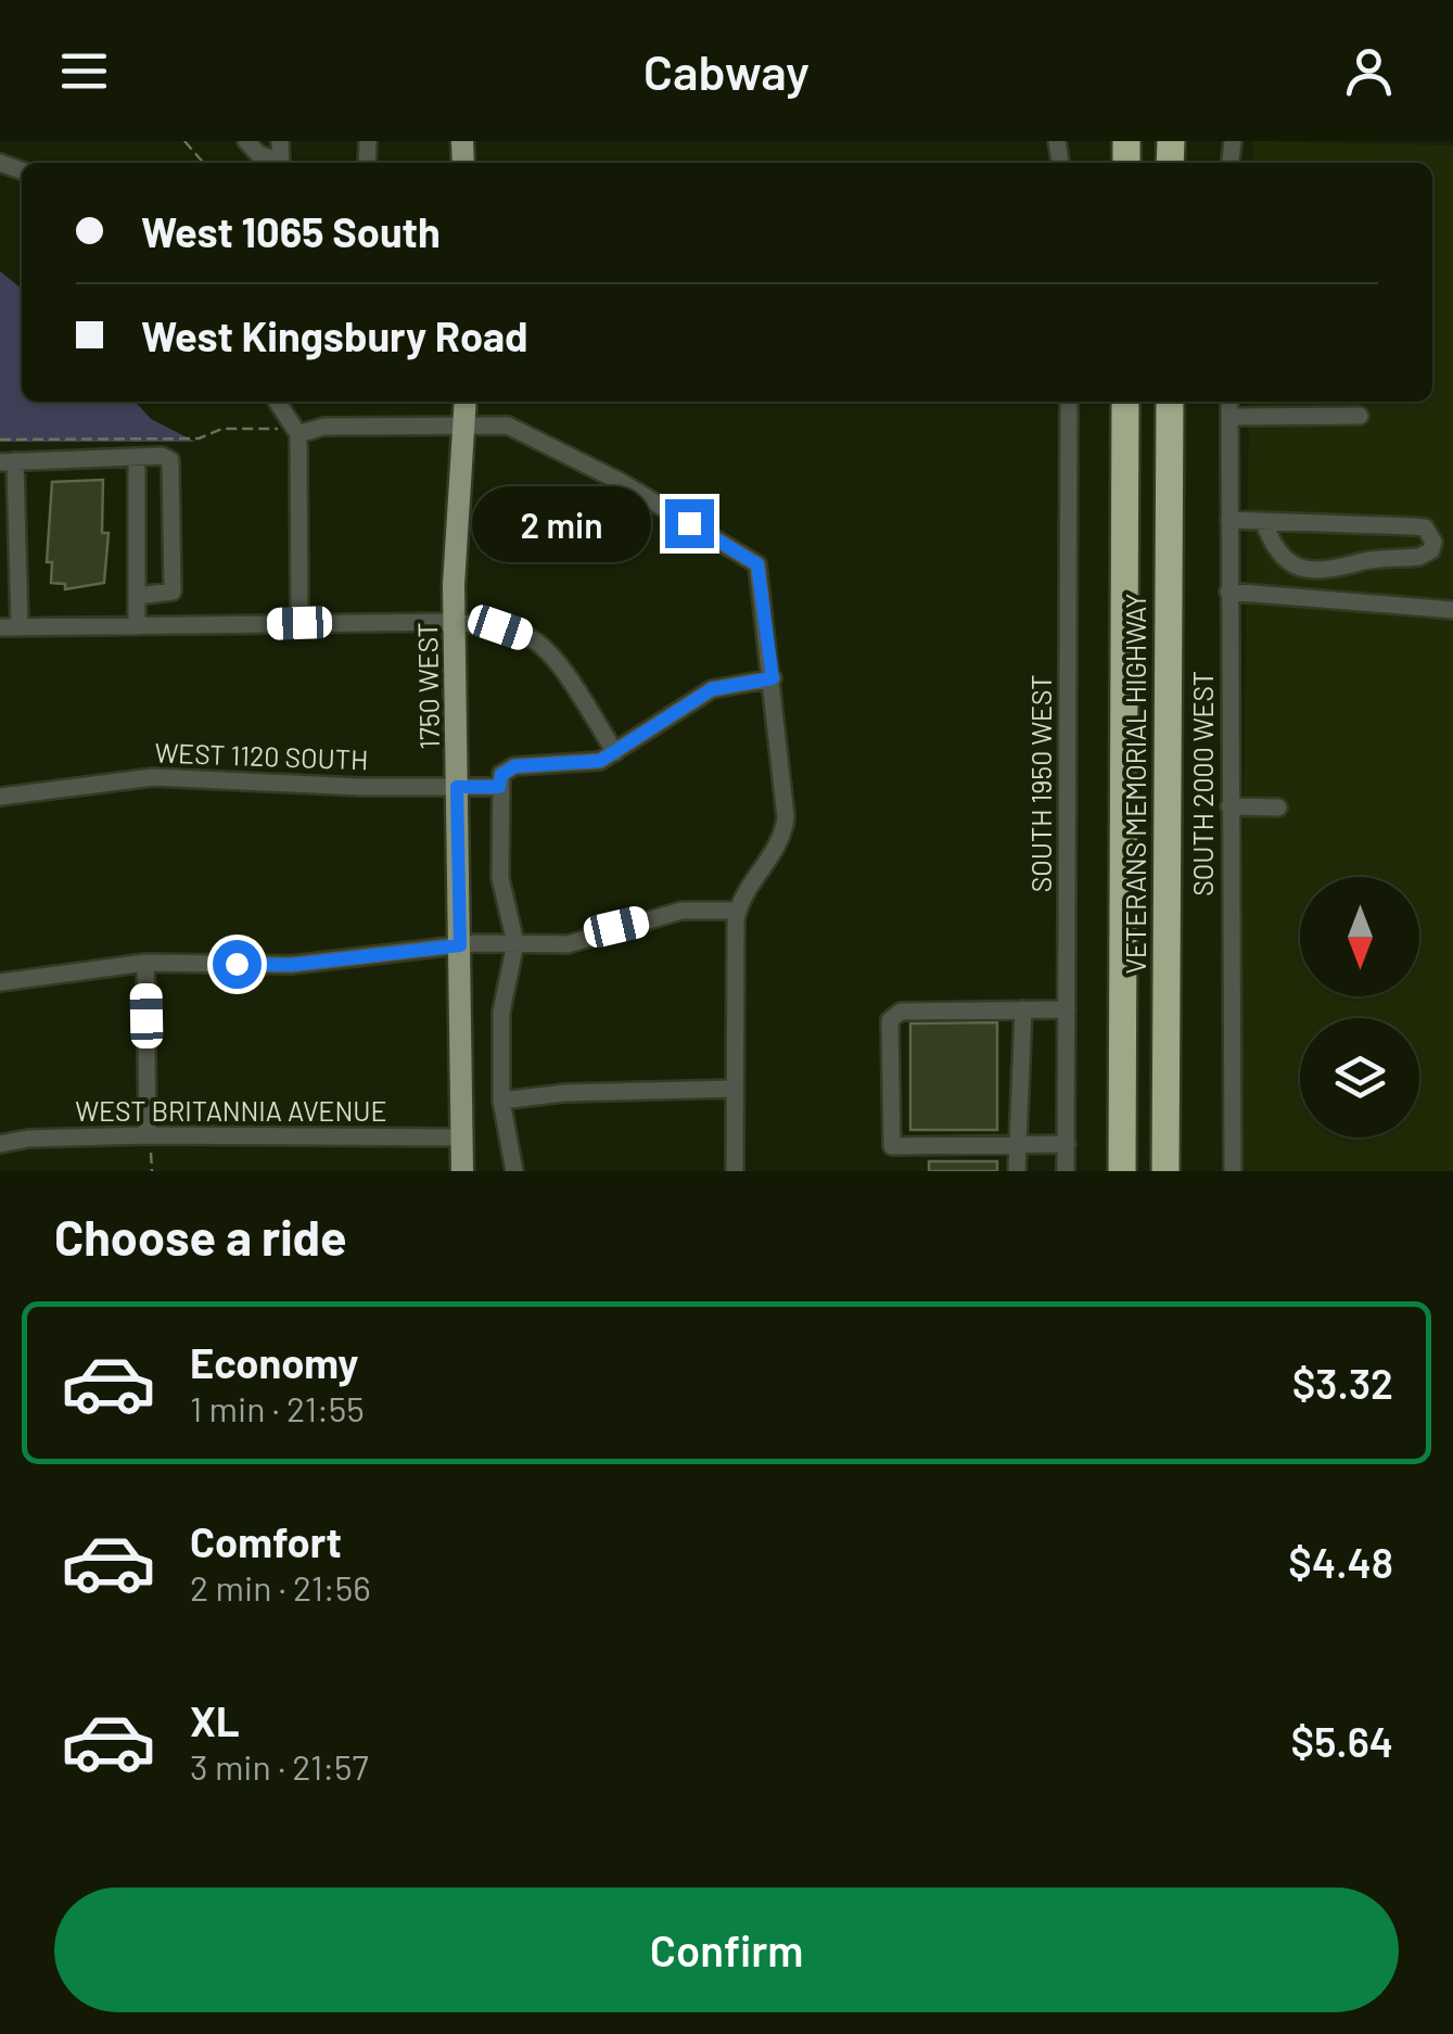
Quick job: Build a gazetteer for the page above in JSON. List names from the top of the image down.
{
  "streets": {
    "highway": ["VETERANS MEMORIAL HIGHWAY"],
    "main road": ["1750 WEST"],
    "street": [
      "WEST 1120 SOUTH",
      "SOUTH 1950 WEST",
      "SOUTH 2000 WEST",
      "WEST BRITANNIA AVENUE"
    ]
  },
  "crossings": [
    ["1750 WEST", "WEST 1120 SOUTH"],
    ["1750 WEST", "WEST BRITANNIA AVENUE"]
  ],
  "north": "bottom",
  "page": {
    "header": "Cabway",
    "banner": ["West 1065 South", "West Kingsbury Road"],
    "bubble": "2 min",
    "heading": "Choose a ride",
    "list": [
      {
        "name": "Economy",
        "note": "1 min · 21:55",
        "value": "$3.32"
      },
      {
        "name": "Comfort",
        "note": "2 min · 21:56",
        "value": "$4.48"
      },
      {
        "name": "XL",
        "note": "3 min · 21:57",
        "value": "$5.64"
      }
    ],
    "buttons": "Confirm"
  }
}
